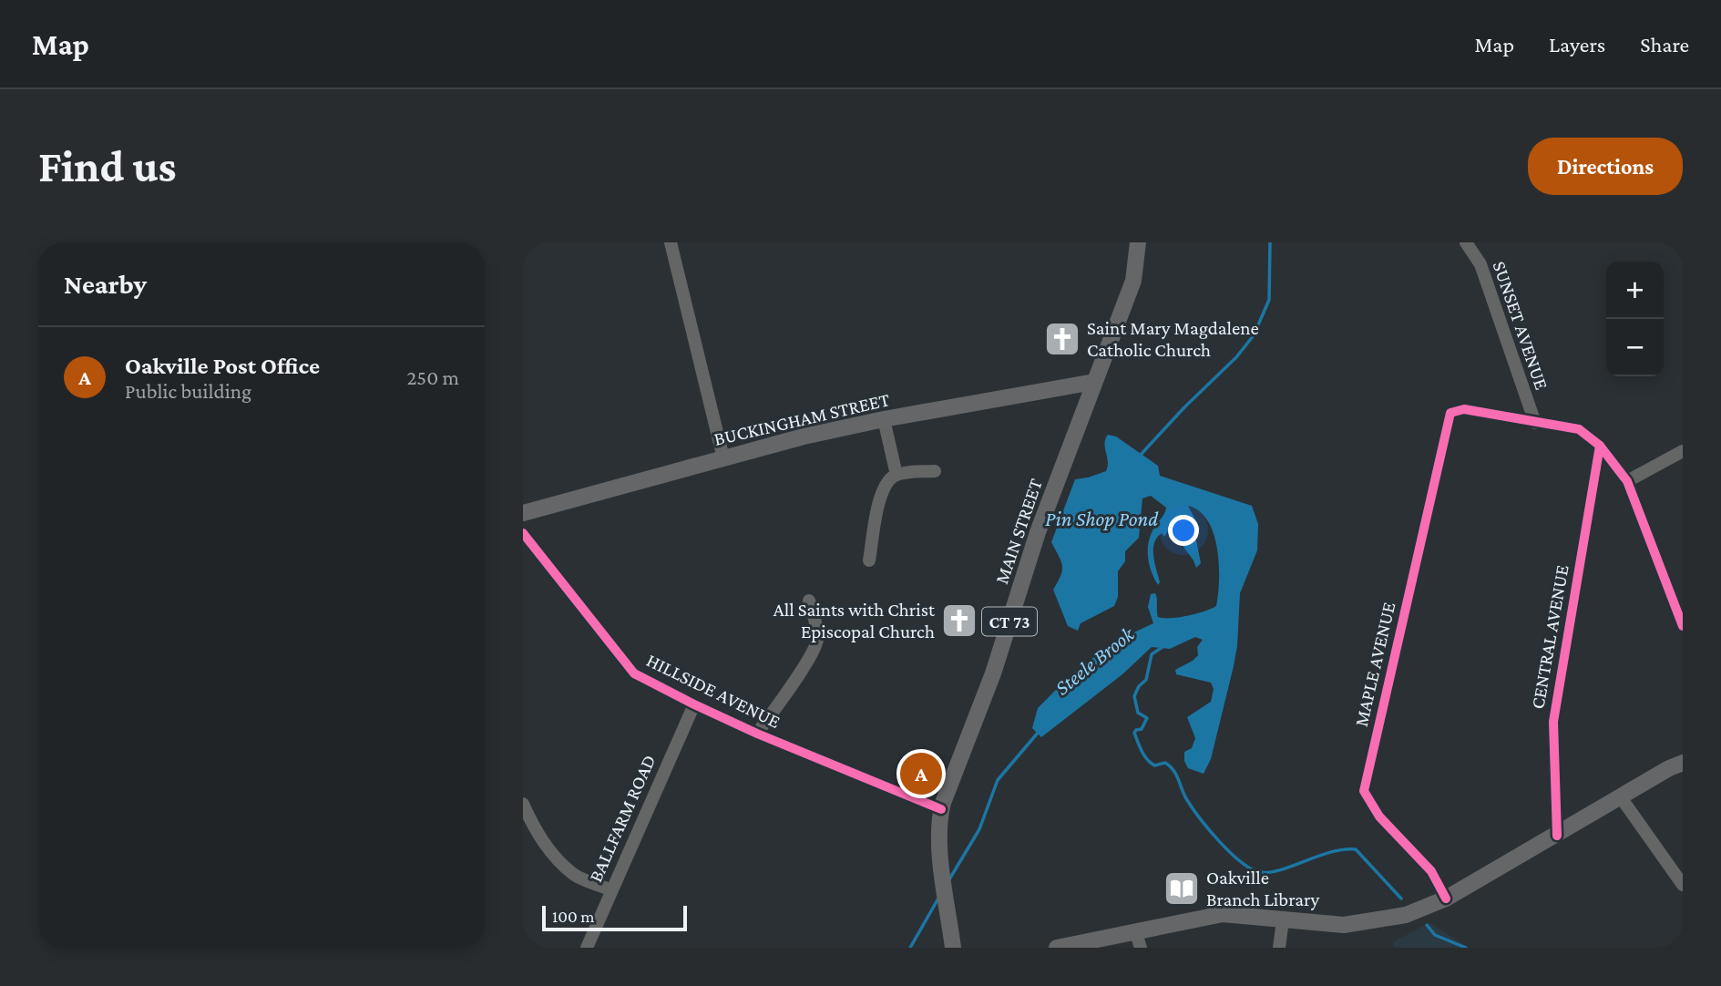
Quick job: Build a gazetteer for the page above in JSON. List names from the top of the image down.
{
  "streets": {
    "main road": ["BUCKINGHAM STREET", "MAIN STREET", "CT 73"],
    "street": [
      "SUNSET AVENUE",
      "CENTRAL AVENUE",
      "MAPLE AVENUE",
      "HILLSIDE AVENUE",
      "BALLFARM ROAD"
    ]
  },
  "crossings": [
    ["SUNSET AVENUE", "MAPLE AVENUE"],
    ["BUCKINGHAM STREET", "MAIN STREET"],
    ["MAIN STREET", "HILLSIDE AVENUE"],
    ["HILLSIDE AVENUE", "BALLFARM ROAD"]
  ],
  "water": ["Pin Shop Pond", "Steele Brook"],
  "places": {
    "church": ["Saint Mary Magdalene Catholic Church", "All Saints with Christ Episcopal Church"],
    "library": ["Oakville Branch Library"]
  },
  "scale_bar": "100 m",
  "page": {
    "header": "Map",
    "nav": ["Map", "Layers", "Share"],
    "buttons": "Directions",
    "title": "Find us",
    "heading": "Nearby",
    "map_buttons": ["+", "−"],
    "list": [
      {
        "mark": "A",
        "name": "Oakville Post Office",
        "note": "Public building",
        "value": "250 m"
      }
    ],
    "pins": "A",
    "scale": "100 m"
  }
}
